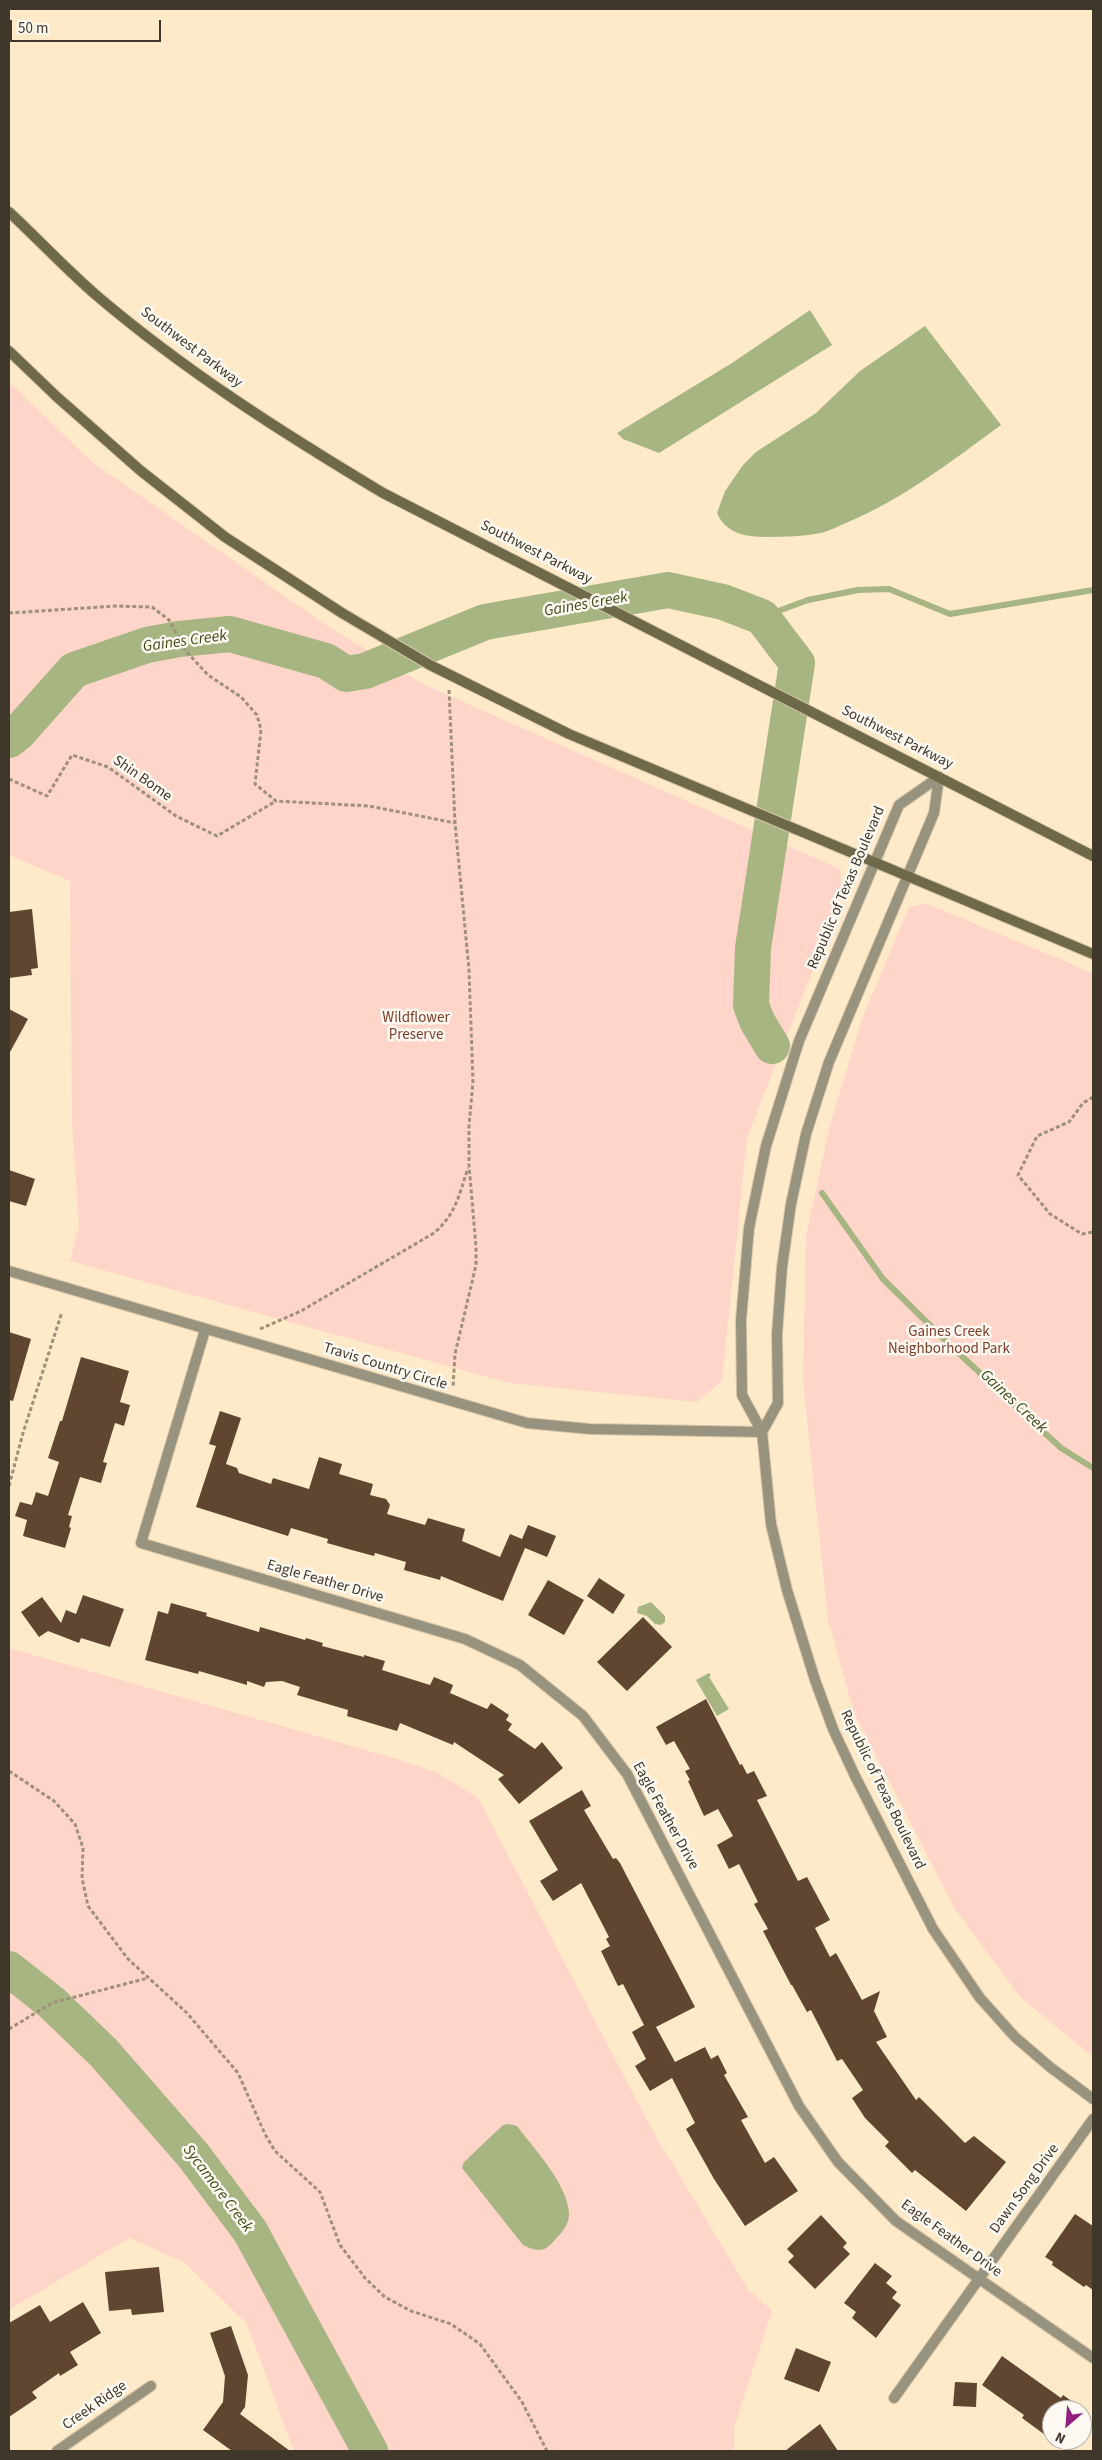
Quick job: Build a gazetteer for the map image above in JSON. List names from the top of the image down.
{
  "streets": {
    "main road": ["Southwest Parkway"],
    "street": [
      "Republic of Texas Boulevard",
      "Travis Country Circle",
      "Eagle Feather Drive",
      "Dawn Song Drive",
      "Creek Ridge"
    ],
    "path": ["Shin Bome"]
  },
  "crossings": [
    ["Southwest Parkway", "Republic of Texas Boulevard"],
    ["Republic of Texas Boulevard", "Travis Country Circle"],
    ["Travis Country Circle", "Eagle Feather Drive"],
    ["Eagle Feather Drive", "Dawn Song Drive"]
  ],
  "water": ["Gaines Creek", "Sycamore Creek"],
  "parks": ["Wildflower Preserve", "Gaines Creek Neighborhood Park"],
  "scale_bar": "50 m",
  "north": "bottom left"
}
